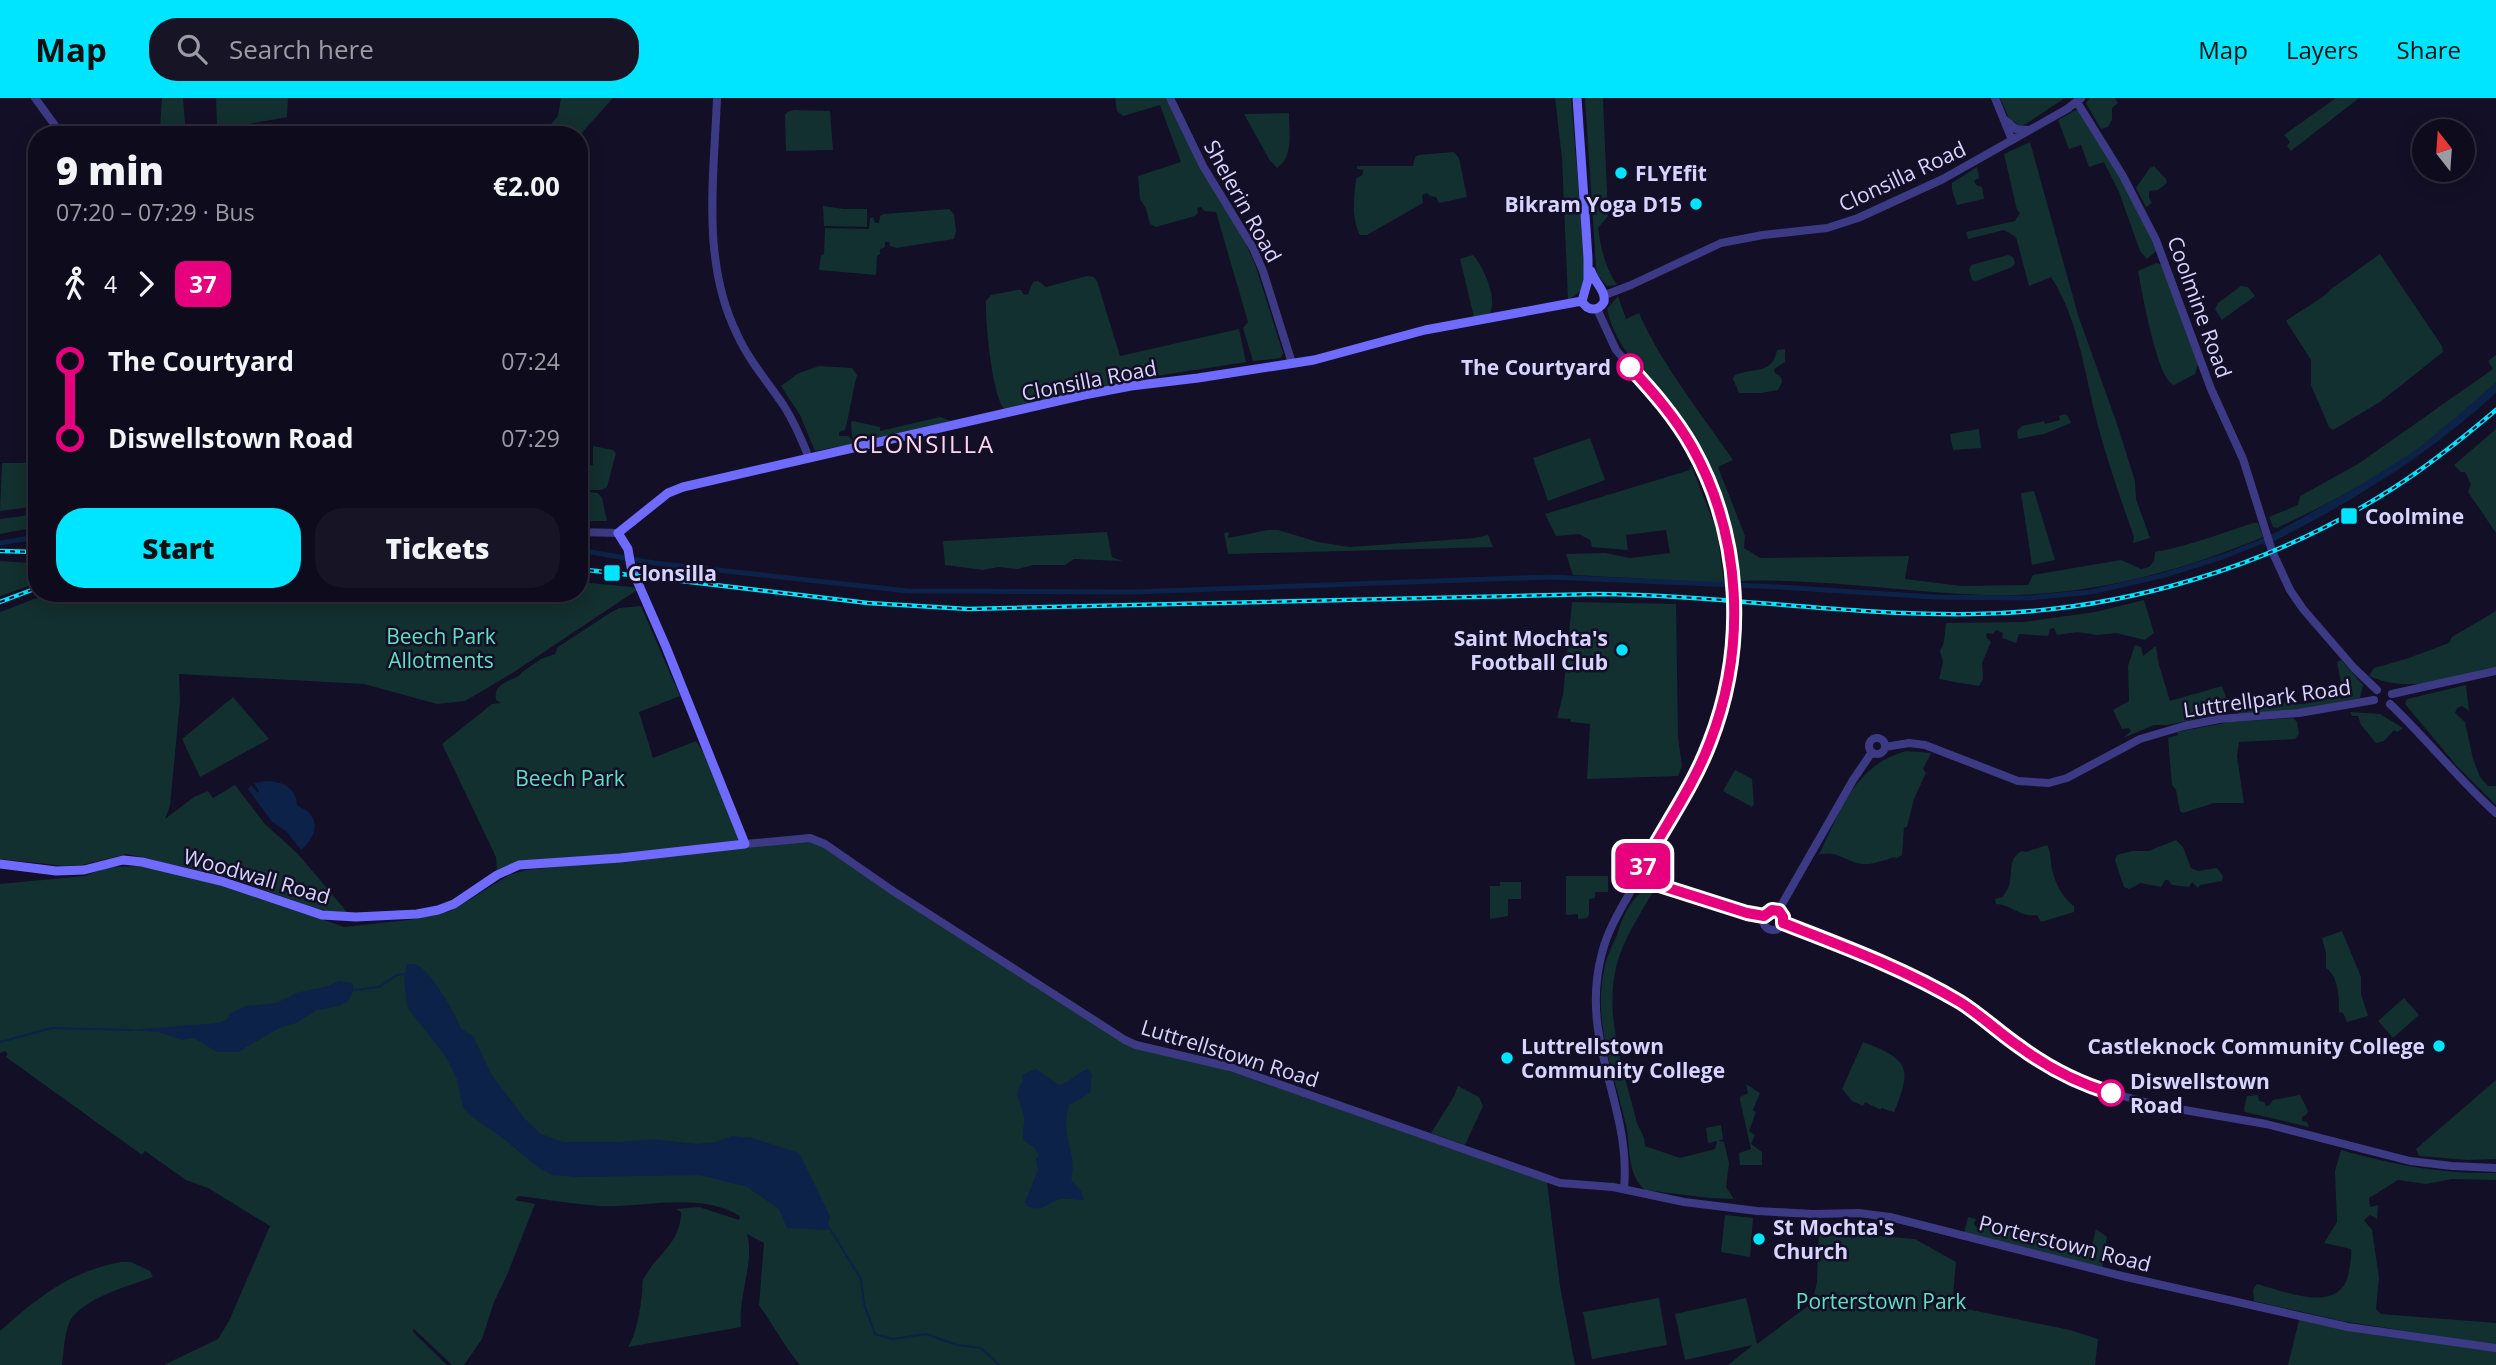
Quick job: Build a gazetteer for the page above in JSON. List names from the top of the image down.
{
  "streets": {
    "main road": ["Clonsilla Road", "Woodwall Road"],
    "street": [
      "Shelerin Road",
      "Coolmine Road",
      "Luttrellpark Road",
      "Luttrellstown Road",
      "Porterstown Road"
    ]
  },
  "crossings": [
    ["Clonsilla Road", "Shelerin Road"],
    ["Clonsilla Road", "Coolmine Road"],
    ["Coolmine Road", "Luttrellpark Road"],
    ["Woodwall Road", "Luttrellstown Road"],
    ["Luttrellstown Road", "Porterstown Road"]
  ],
  "districts": ["CLONSILLA"],
  "parks": ["Beech Park Allotments", "Beech Park", "Porterstown Park"],
  "places": {
    "other": [
      "FLYEfit",
      "Bikram Yoga D15",
      "The Courtyard",
      "Saint Mochta's Football Club",
      "Castleknock Community College",
      "Luttrellstown Community College",
      "Diswellstown Road",
      "St Mochta's Church"
    ],
    "transit": ["Coolmine", "Clonsilla"]
  },
  "lines": ["bus line 37"],
  "north": "top",
  "page": {
    "header": "Map",
    "search": "Search here",
    "nav": ["Map", "Layers", "Share"],
    "on_map": "37",
    "heading": ["9 min", "07:20 – 07:29 · Bus", "€2.00"],
    "legs": ["4", "37"],
    "list": [
      {
        "name": "The Courtyard",
        "value": "07:24"
      },
      {
        "name": "Diswellstown Road",
        "value": "07:29"
      }
    ],
    "buttons": ["Start", "Tickets"]
  }
}
